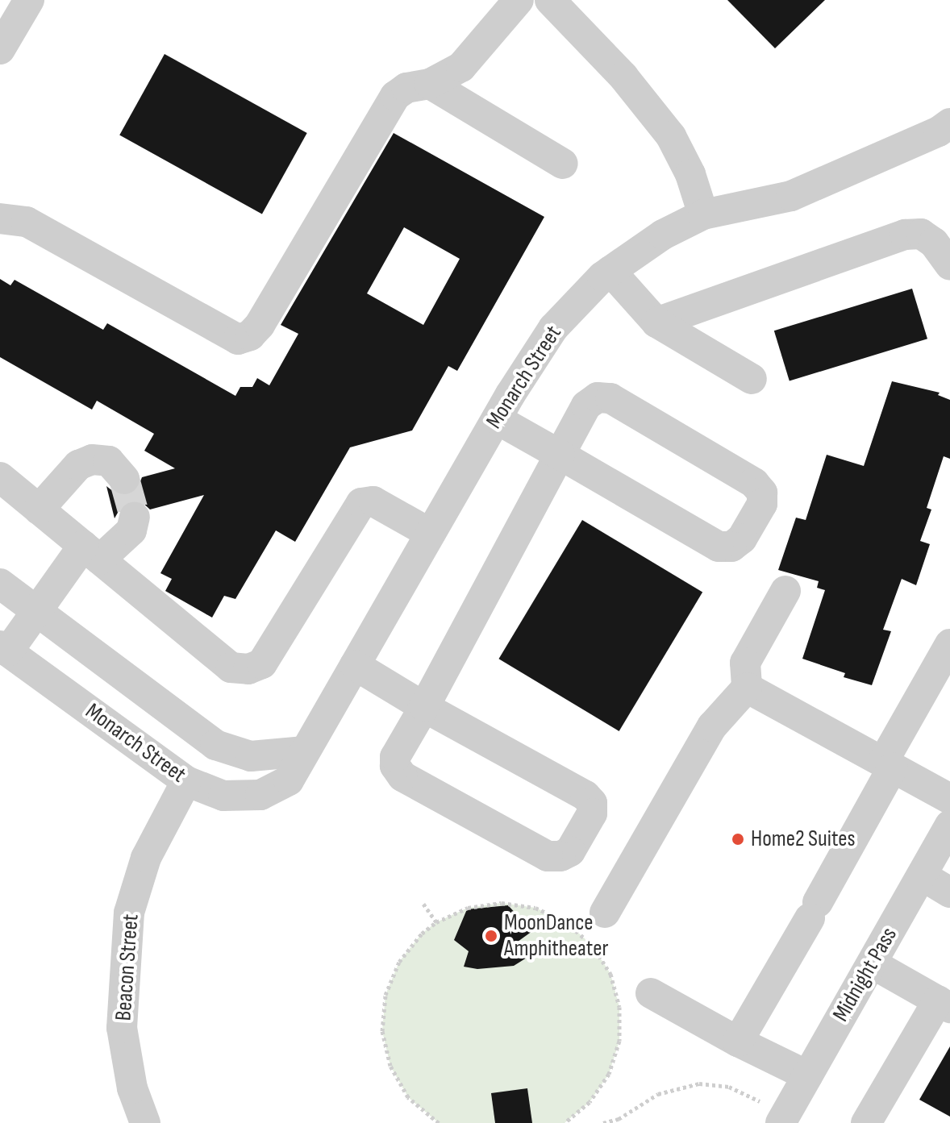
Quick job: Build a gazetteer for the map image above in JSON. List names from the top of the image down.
{
  "streets": {
    "street": ["Monarch Street", "Beacon Street", "Midnight Pass"]
  },
  "crossings": [
    ["Monarch Street", "Beacon Street"]
  ],
  "places": ["Home2 Suites", "MoonDance Amphitheater"]
}
